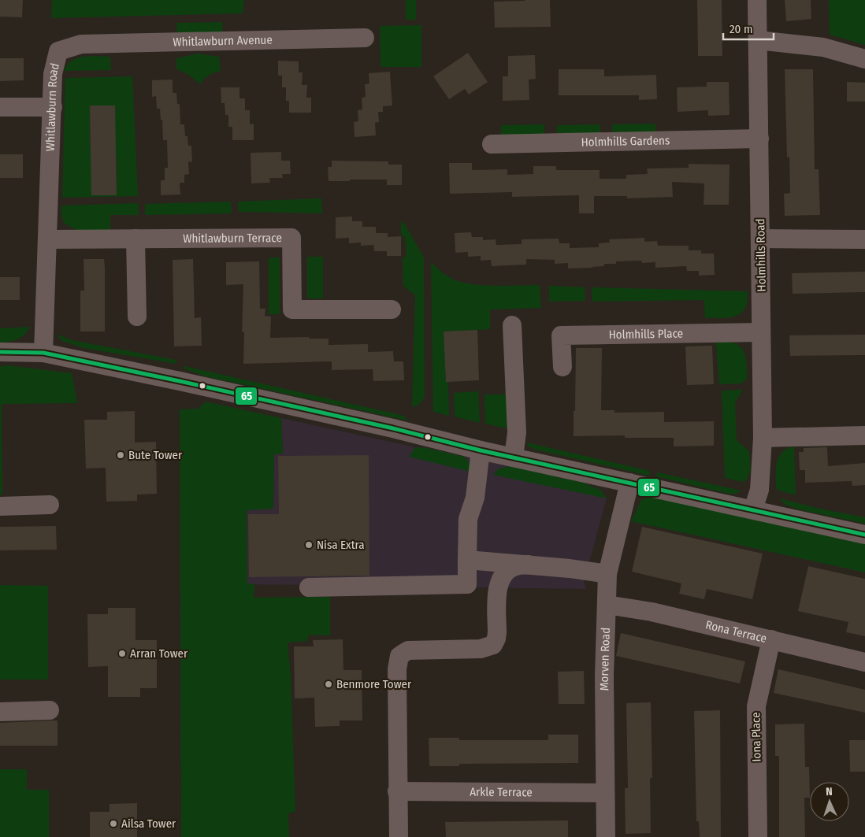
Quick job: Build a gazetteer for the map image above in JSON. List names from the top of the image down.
{
  "streets": {
    "street": [
      "Whitlawburn Avenue",
      "Whitlawburn Road",
      "Holmhills Gardens",
      "Whitlawburn Terrace",
      "Holmhills Road",
      "Holmhills Place",
      "Rona Terrace",
      "Morven Road",
      "Iona Place",
      "Arkle Terrace"
    ]
  },
  "crossings": [
    ["Whitlawburn Avenue", "Whitlawburn Road"],
    ["Whitlawburn Road", "Whitlawburn Terrace"],
    ["Holmhills Gardens", "Holmhills Road"],
    ["Holmhills Road", "Holmhills Place"],
    ["Rona Terrace", "Morven Road"],
    ["Rona Terrace", "Iona Place"],
    ["Morven Road", "Arkle Terrace"]
  ],
  "places": [
    "Bute Tower",
    "Nisa Extra",
    "Arran Tower",
    "Benmore Tower",
    "Ailsa Tower"
  ],
  "lines": ["transit line 65"],
  "scale_bar": "20 m",
  "north": "top"
}
